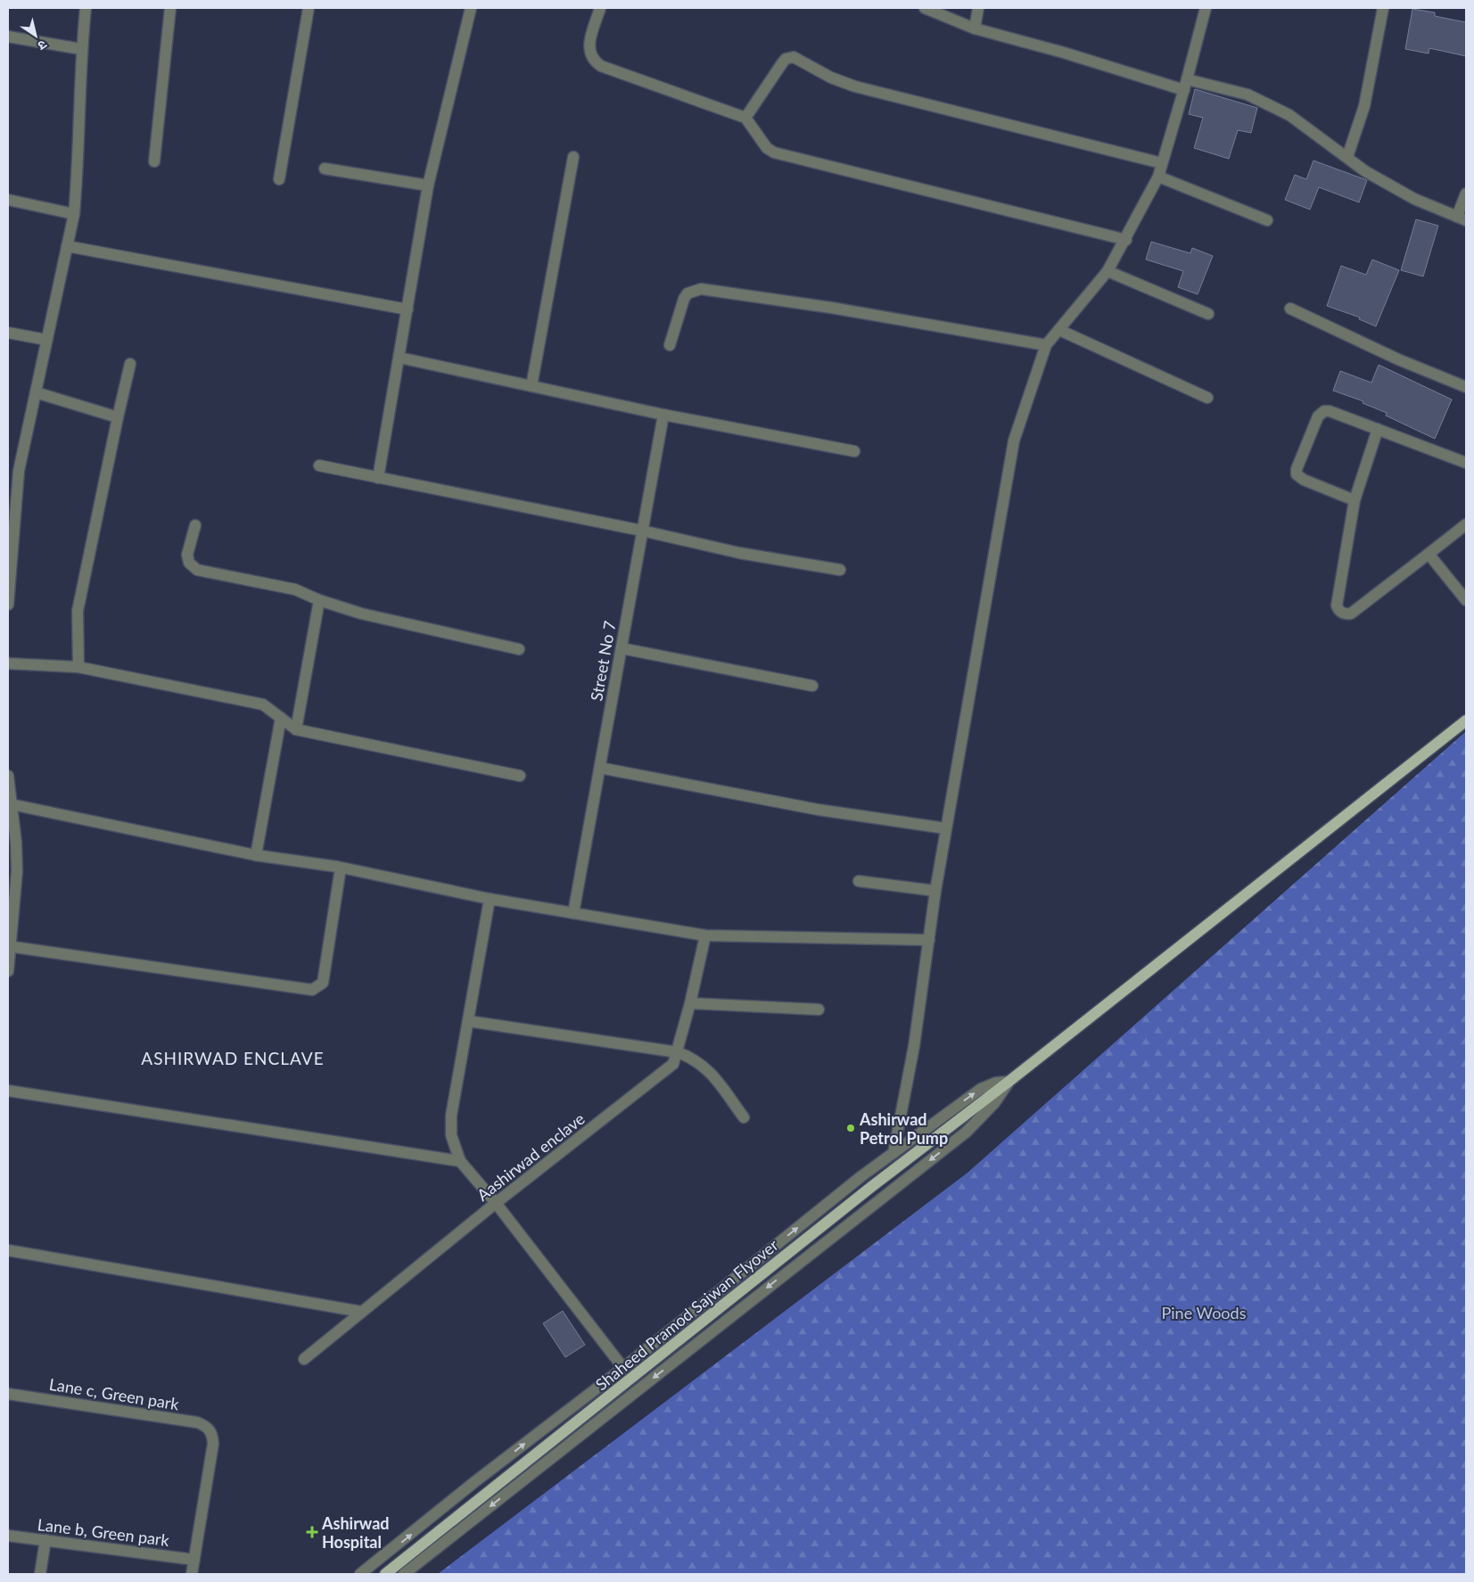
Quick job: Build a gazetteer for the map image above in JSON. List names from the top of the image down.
{
  "streets": {
    "main road": ["Shaheed Pramod Sajwan Flyover"],
    "street": [
      "Street No 7",
      "Aashirwad enclave",
      "Lane c, Green park",
      "Lane b, Green park"
    ]
  },
  "crossings": [
    ["Lane c, Green park", "Lane b, Green park"]
  ],
  "districts": ["ASHIRWAD ENCLAVE"],
  "parks": ["Pine Woods"],
  "places": {
    "other": ["Ashirwad Petrol Pump"],
    "health": ["Ashirwad Hospital"]
  },
  "north": "bottom right"
}
